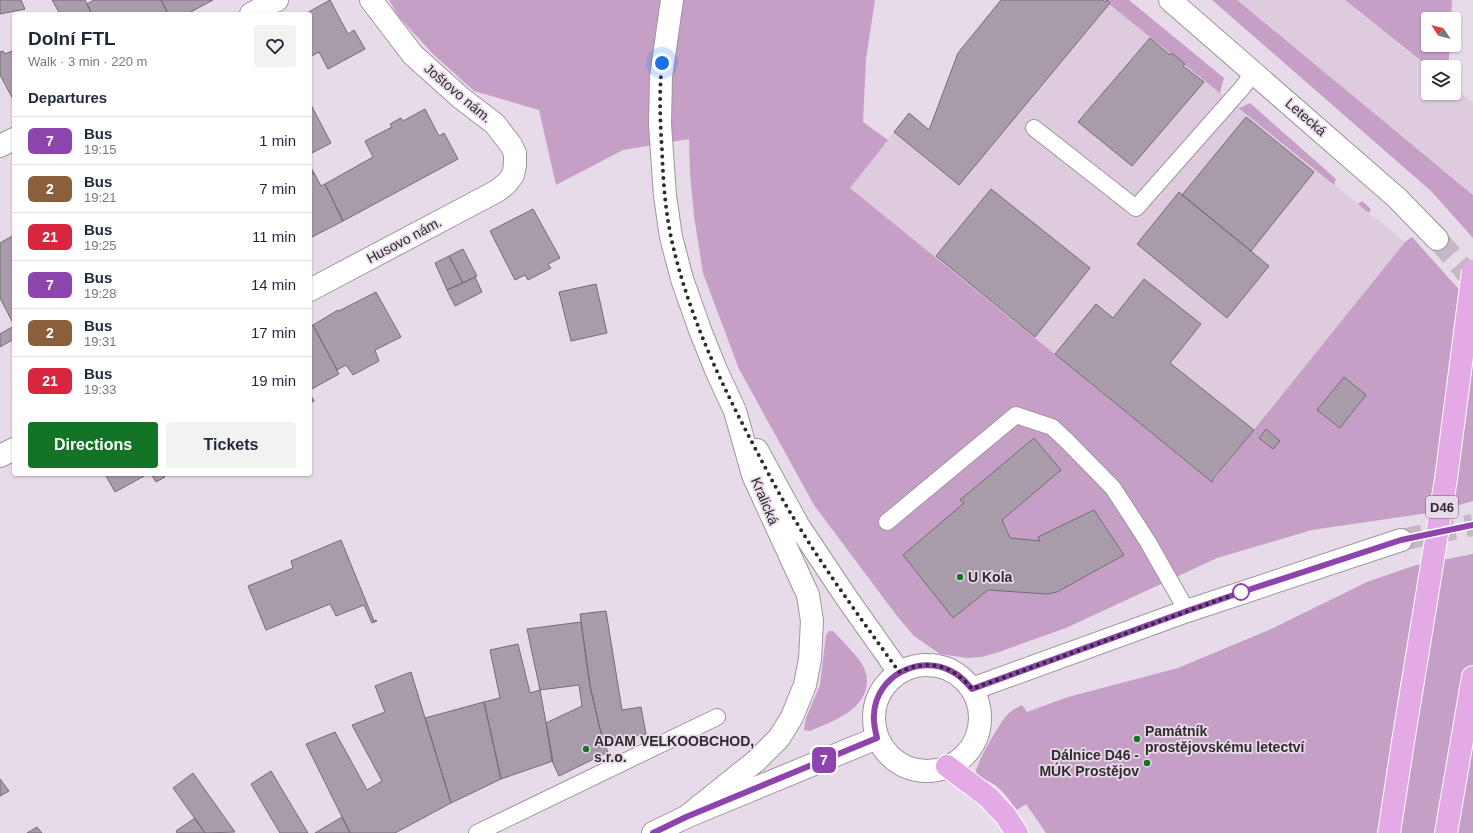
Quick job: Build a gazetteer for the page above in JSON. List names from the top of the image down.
{
  "streets": {
    "highway": ["D46"],
    "main road": [
      "Joštovo nám.",
      "Letecká",
      "Husovo nám.",
      "Kralická"
    ]
  },
  "crossings": [
    ["Joštovo nám.", "Husovo nám."]
  ],
  "places": [
    "U Kola",
    "Památník prostějovskému letectví",
    "ADAM VELKOOBCHOD, s.r.o.",
    "Dálnice D46 - MÚK Prostějov"
  ],
  "lines": ["bus line 7"],
  "north": "top left",
  "page": {
    "on_map": "7",
    "heading": [
      ["Dolní FTL", "Walk · 3 min · 220 m"],
      "Departures"
    ],
    "list": [
      {
        "mark": "7",
        "name": "Bus",
        "note": "19:15",
        "value": "1 min"
      },
      {
        "mark": "2",
        "name": "Bus",
        "note": "19:21",
        "value": "7 min"
      },
      {
        "mark": "21",
        "name": "Bus",
        "note": "19:25",
        "value": "11 min"
      },
      {
        "mark": "7",
        "name": "Bus",
        "note": "19:28",
        "value": "14 min"
      },
      {
        "mark": "2",
        "name": "Bus",
        "note": "19:31",
        "value": "17 min"
      },
      {
        "mark": "21",
        "name": "Bus",
        "note": "19:33",
        "value": "19 min"
      }
    ],
    "buttons": ["Directions", "Tickets"]
  }
}
